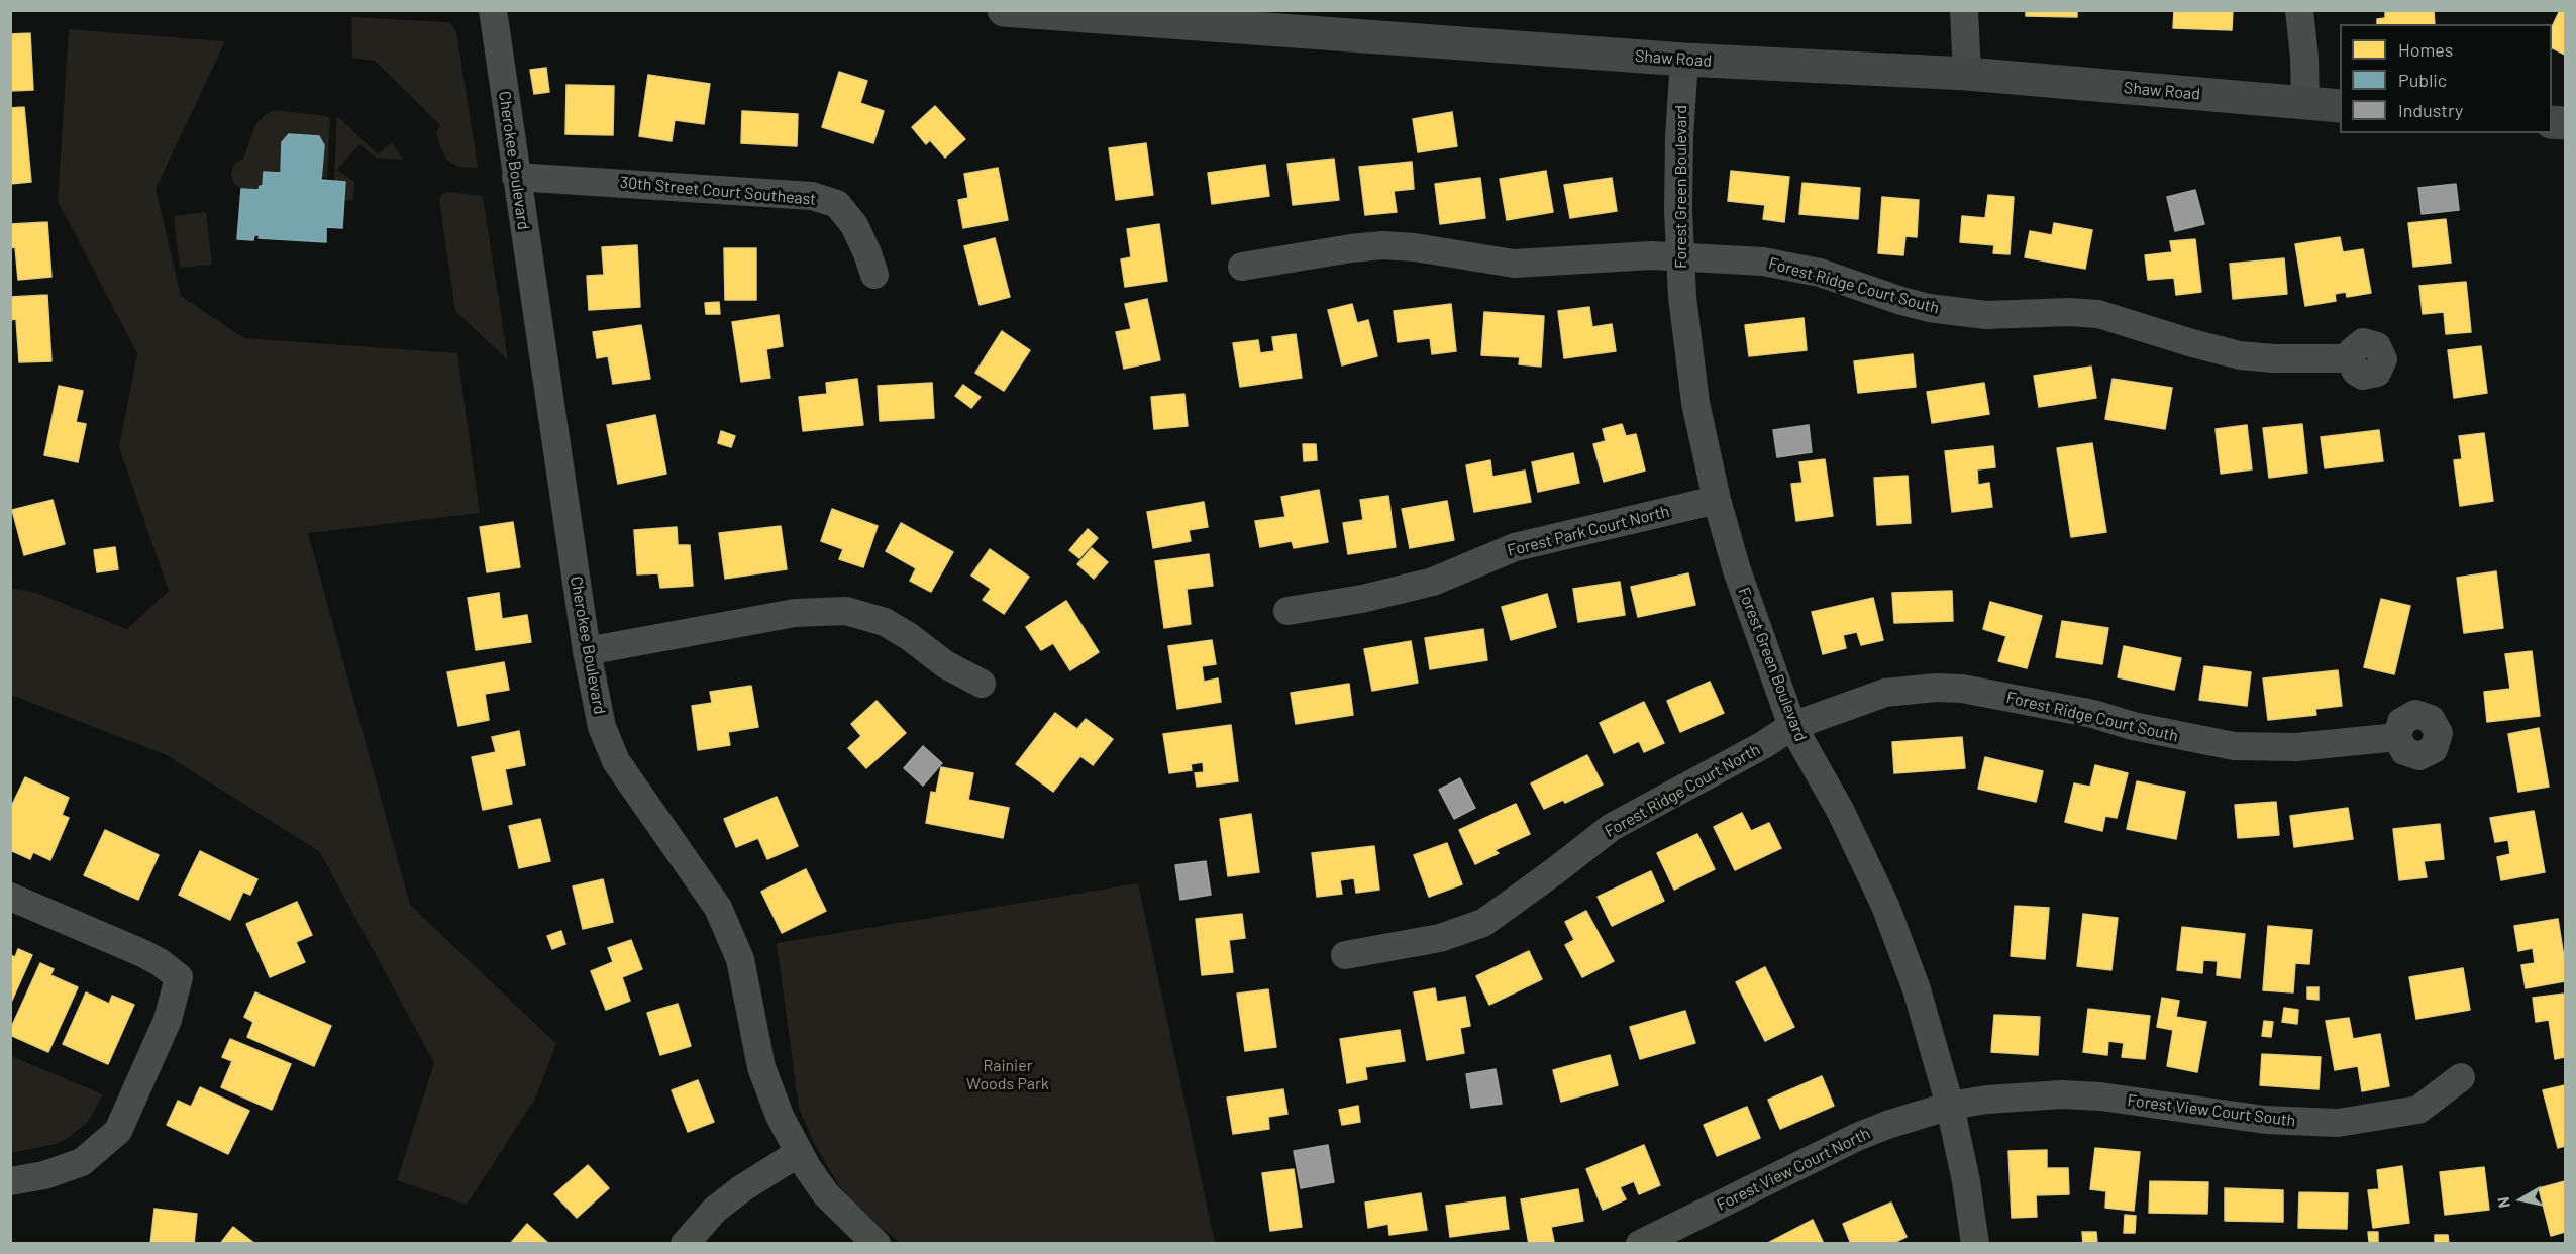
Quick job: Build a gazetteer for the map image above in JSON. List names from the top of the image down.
{
  "streets": {
    "main road": ["Shaw Road"],
    "street": [
      "Cherokee Boulevard",
      "Forest Green Boulevard",
      "30th Street Court Southeast",
      "Forest Ridge Court South",
      "Forest Park Court North",
      "Forest Ridge Court North",
      "Forest View Court South",
      "Forest View Court North"
    ]
  },
  "crossings": [
    ["Shaw Road", "Forest Green Boulevard"],
    ["Cherokee Boulevard", "30th Street Court Southeast"],
    ["Forest Green Boulevard", "Forest Ridge Court South"],
    ["Forest Green Boulevard", "Forest Park Court North"],
    ["Forest Green Boulevard", "Forest Ridge Court North"],
    ["Forest Green Boulevard", "Forest View Court South"],
    ["Forest Green Boulevard", "Forest View Court North"],
    ["Forest Ridge Court South", "Forest Ridge Court North"],
    ["Forest View Court South", "Forest View Court North"]
  ],
  "parks": ["Rainier Woods Park"],
  "legend": ["Homes", "Public", "Industry"],
  "north": "left"
}
